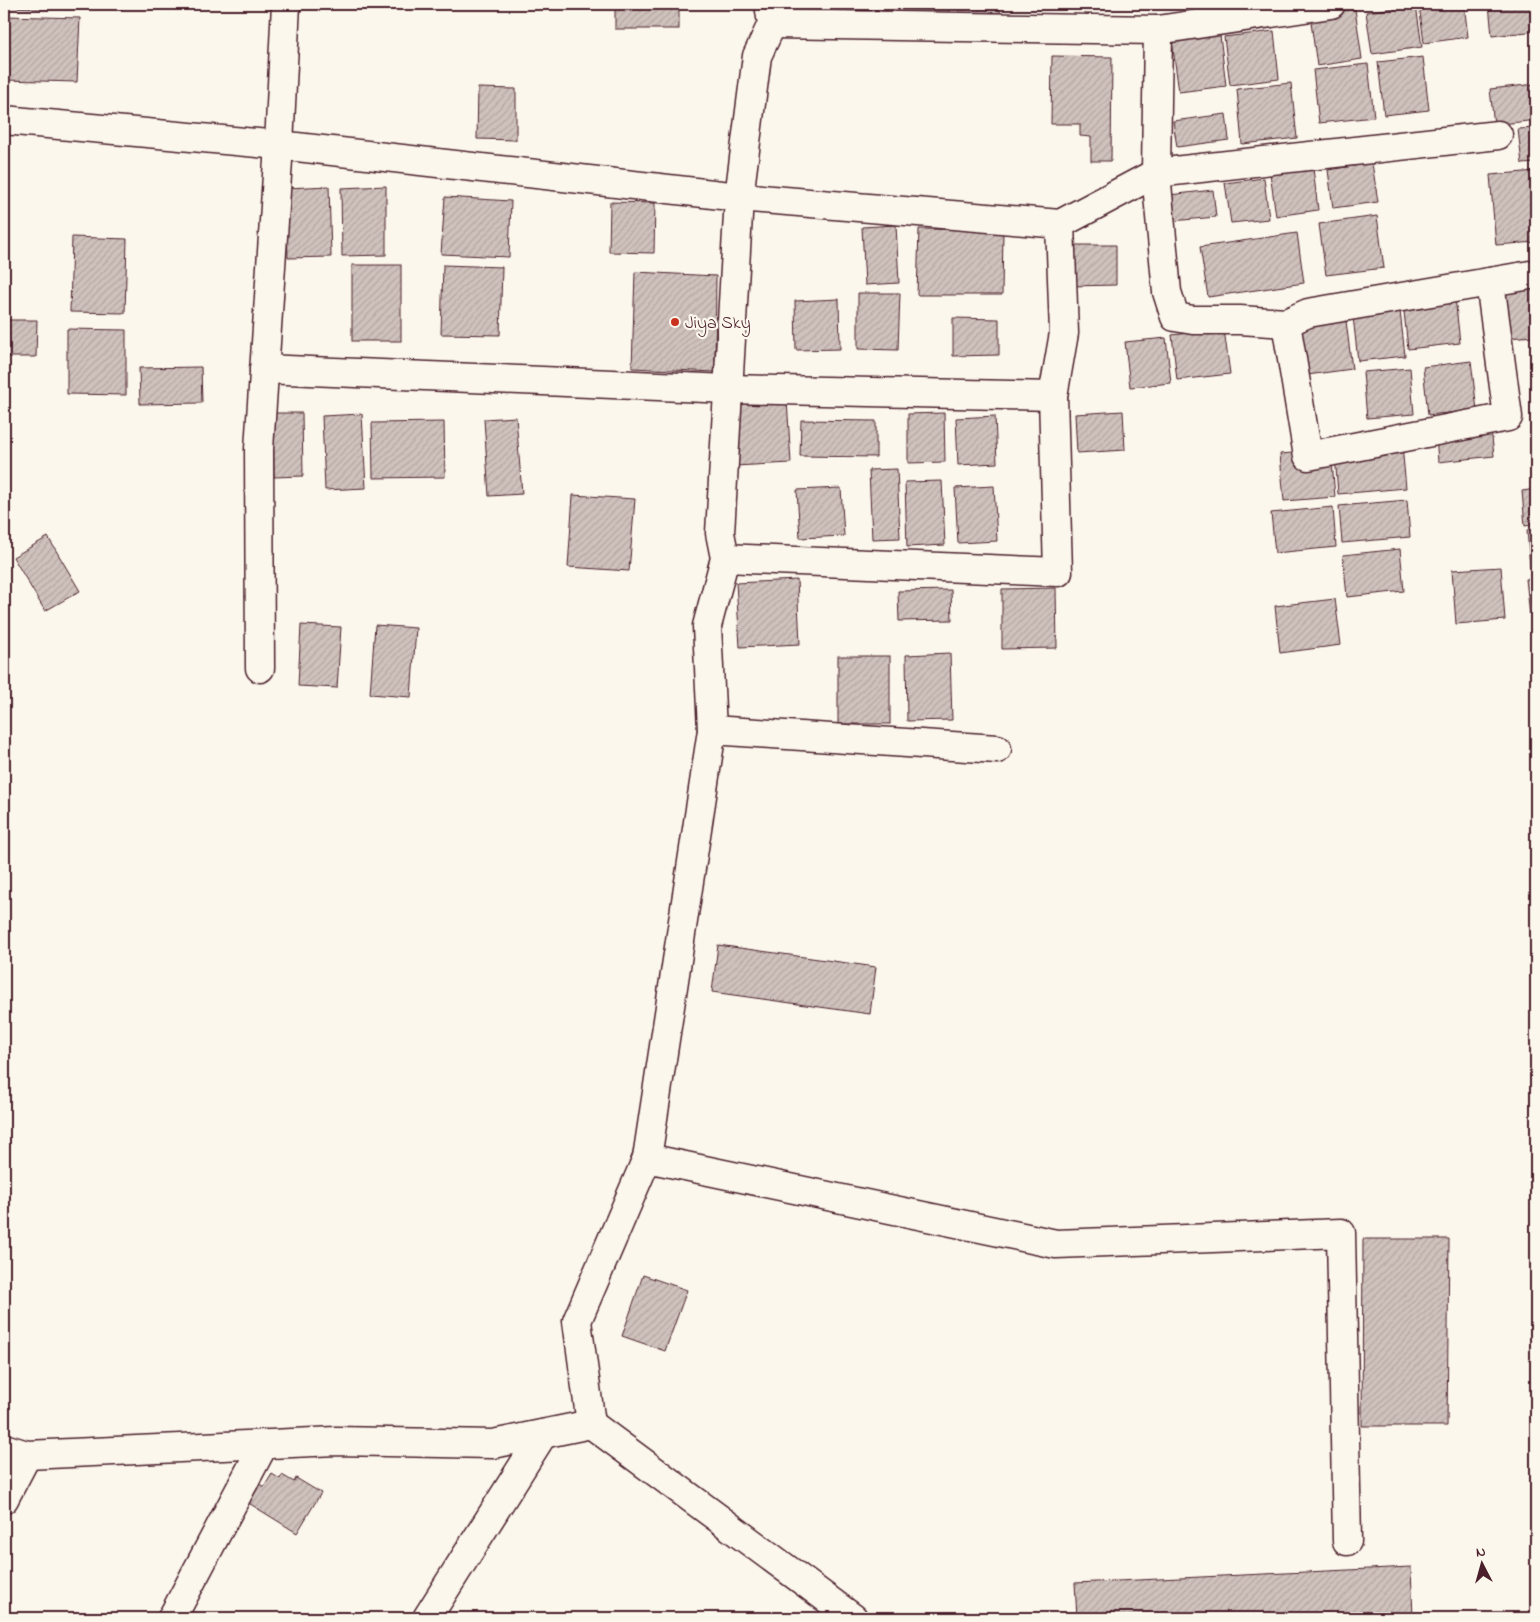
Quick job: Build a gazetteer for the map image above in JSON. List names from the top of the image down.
{
  "places": ["Jiya Sky"],
  "north": "top"
}
